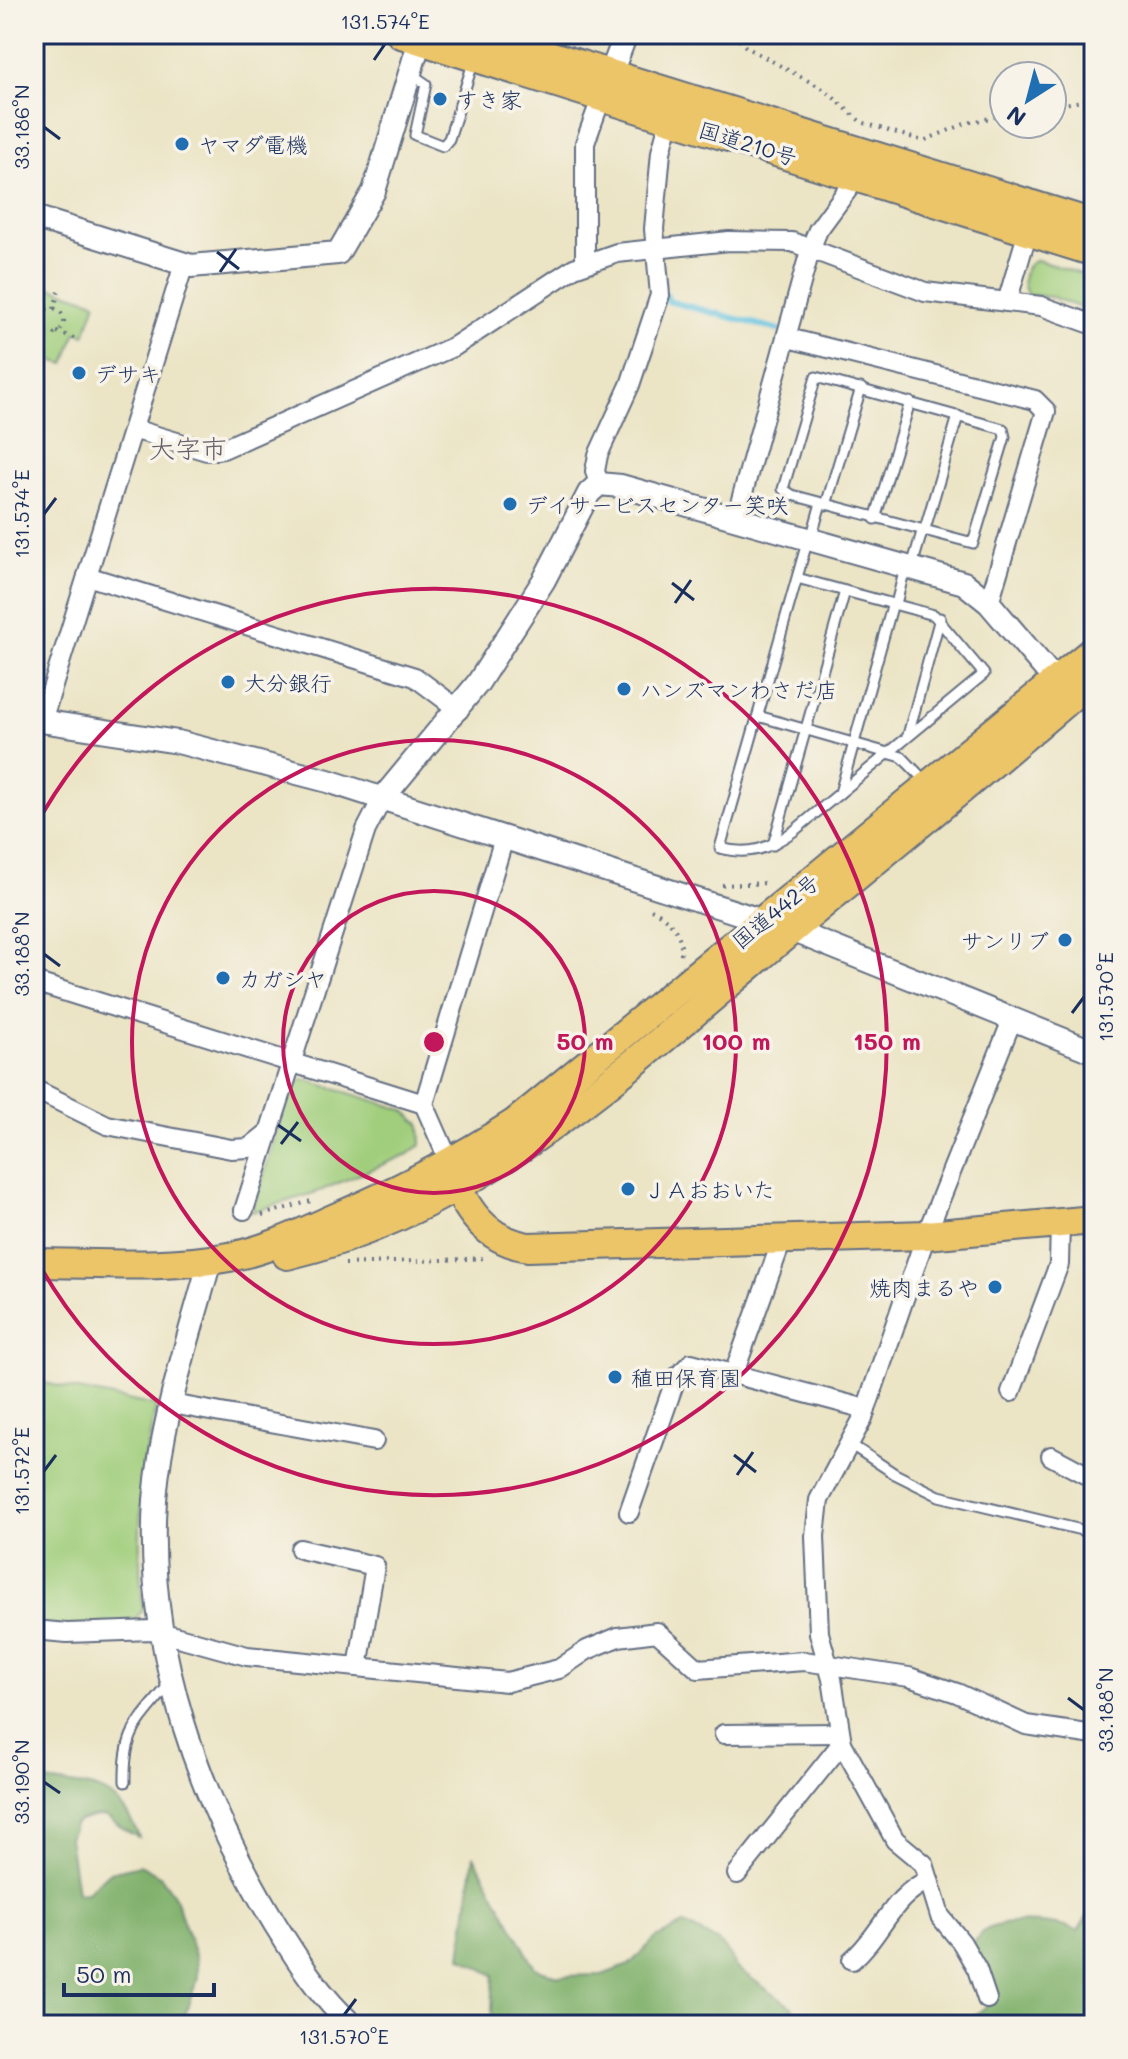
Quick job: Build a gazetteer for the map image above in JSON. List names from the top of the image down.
{
  "streets": {
    "highway": ["国道210号", "国道442号"]
  },
  "districts": ["大字市"],
  "places": [
    "すき家",
    "ヤマダ電機",
    "デサキ",
    "デイサービスセンター笑咲",
    "大分銀行",
    "ハンズマンわさだ店",
    "サンリブ",
    "カガシヤ",
    "ＪＡおおいた",
    "焼肉まるや",
    "稙田保育園"
  ],
  "scale_bar": "50 m",
  "north": "bottom left",
  "coordinates": [
    "131.574°E",
    "33.186°N",
    "33.188°N",
    "131.570°E",
    "131.572°E",
    "33.190°N"
  ],
  "rings": ["50 m", "100 m", "150 m"]
}
